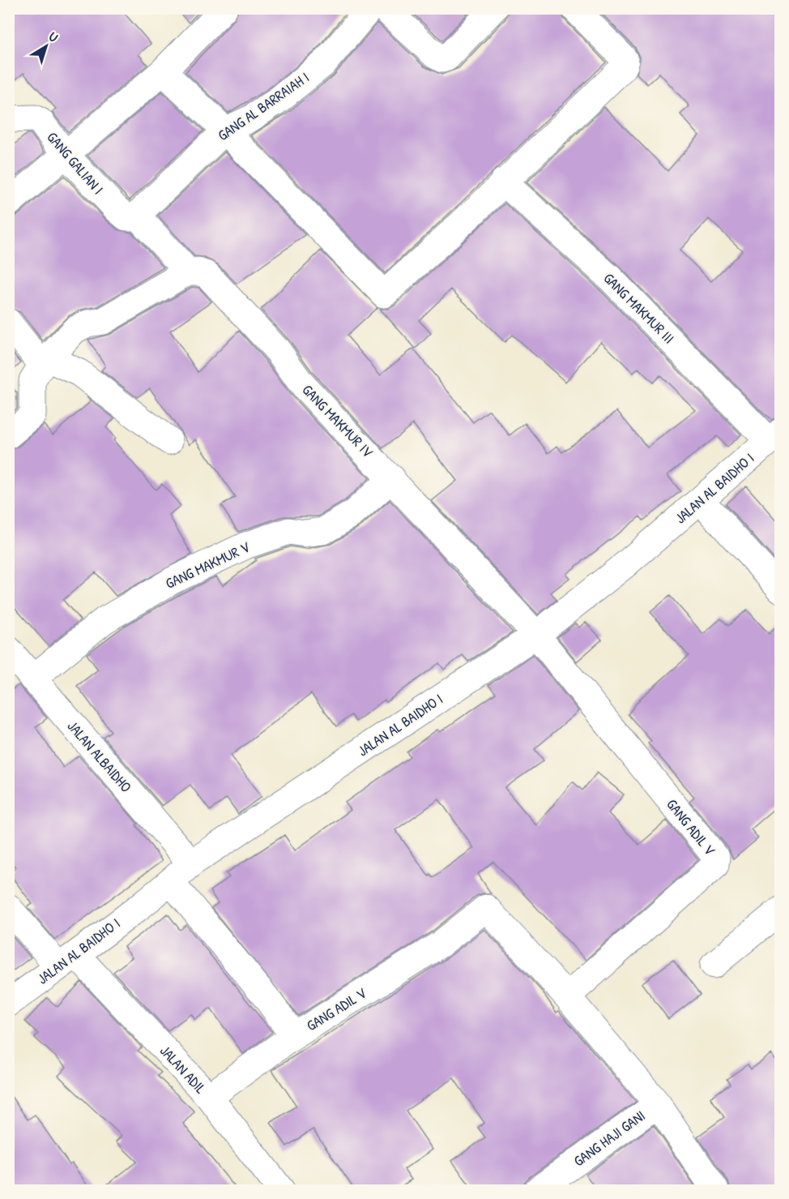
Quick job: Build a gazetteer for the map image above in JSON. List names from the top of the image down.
{
  "streets": {
    "street": [
      "GANG AL BARRAIAH I",
      "GANG GALIAN I",
      "GANG MAKMUR III",
      "GANG MAKMUR IV",
      "JALAN AL BAIDHO I",
      "GANG MAKMUR V",
      "JALAN ALBAIDHO",
      "GANG ADIL V",
      "JALAN ADIL",
      "GANG HAJI GANI"
    ]
  },
  "crossings": [
    ["GANG AL BARRAIAH I", "GANG GALIAN I"],
    ["GANG MAKMUR III", "JALAN AL BAIDHO I"],
    ["GANG MAKMUR IV", "JALAN AL BAIDHO I"],
    ["GANG MAKMUR IV", "GANG MAKMUR V"],
    ["GANG MAKMUR IV", "GANG ADIL V"],
    ["JALAN AL BAIDHO I", "JALAN ALBAIDHO"],
    ["JALAN AL BAIDHO I", "GANG ADIL V"],
    ["JALAN AL BAIDHO I", "JALAN ADIL"],
    ["GANG MAKMUR V", "JALAN ALBAIDHO"],
    ["GANG ADIL V", "JALAN ADIL"],
    ["GANG ADIL V", "GANG HAJI GANI"]
  ],
  "north": "top right"
}
